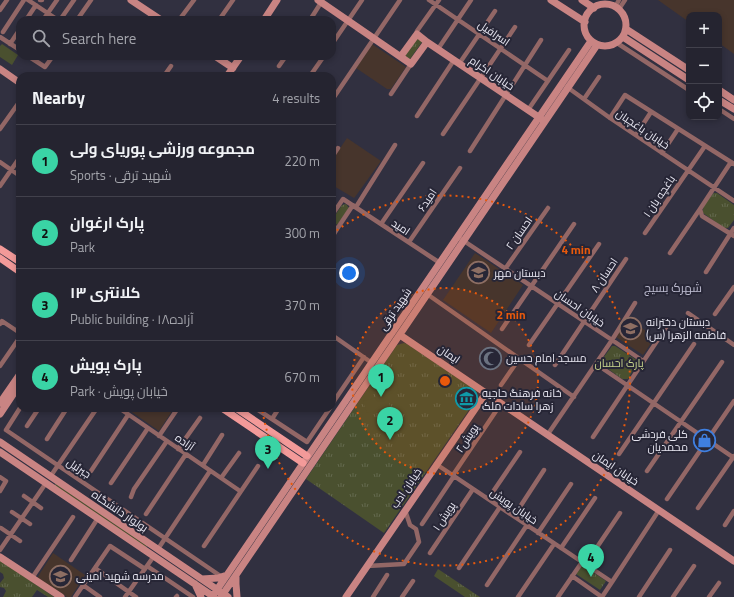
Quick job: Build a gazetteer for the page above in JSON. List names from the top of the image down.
{
  "streets": {
    "main road": [
      "خیابان اکرام",
      "شهید ترقی",
      "ایمان",
      "خیابان ایمان",
      "خیابان ادب",
      "بولوار دانشگاه"
    ],
    "street": [
      "اسرافیل",
      "خیابان باغچبان",
      "باغچه بان ۱",
      "امید۶",
      "امید",
      "احسان ۲",
      "احسان ۸",
      "خیابان احسان",
      "پویش۲",
      "آزاده",
      "جبرئیل",
      "خیابان پویش",
      "پویش ۱"
    ]
  },
  "crossings": [
    ["خیابان اکرام", "شهید ترقی"],
    ["خیابان باغچبان", "باغچه بان ۱"],
    ["خیابان باغچبان", "شهید ترقی"],
    ["امید۶", "امید"],
    ["امید", "شهید ترقی"],
    ["احسان ۲", "خیابان احسان"],
    ["احسان ۸", "خیابان احسان"],
    ["خیابان احسان", "شهید ترقی"],
    ["خیابان احسان", "خیابان ایمان"],
    ["شهید ترقی", "ایمان"],
    ["شهید ترقی", "جبرئیل"],
    ["شهید ترقی", "بولوار دانشگاه"],
    ["ایمان", "خیابان ایمان"],
    ["ایمان", "خیابان ادب"],
    ["پویش۲", "خیابان پویش"],
    ["خیابان ایمان", "خیابان ادب"],
    ["خیابان ادب", "خیابان پویش"],
    ["خیابان پویش", "پویش ۱"]
  ],
  "districts": ["شهرک بسیج"],
  "parks": ["پارک احسان"],
  "places": {
    "school or university": ["دبستان مهر", "دبستان دخترانه فاطمه الزهرا (س)", "مدرسه شهید امینی"],
    "mosque": ["مسجد امام حسین"],
    "museum": ["خانه فرهنگ حاجیه زهرا سادات ملک"],
    "shop": ["کلی فردشی محمدیان"]
  },
  "page": {
    "map_buttons": ["+", "−"],
    "search": "Search here",
    "heading": ["Nearby", "4 results"],
    "list": [
      {
        "mark": "1",
        "name": "مجموعه ورزشی پوریای ولی",
        "note": "Sports · شهید ترقی",
        "value": "220 m"
      },
      {
        "mark": "2",
        "name": "پارک ارغوان",
        "note": "Park",
        "value": "300 m"
      },
      {
        "mark": "3",
        "name": "کلانتری ۱۳",
        "note": "Public building · آزاده۱۸",
        "value": "370 m"
      },
      {
        "mark": "4",
        "name": "پارک پویش",
        "note": "Park · خیابان پویش",
        "value": "670 m"
      }
    ],
    "pins": [
      "1",
      "2",
      "3",
      "4"
    ]
  },
  "rings": ["4 min", "2 min"]
}
